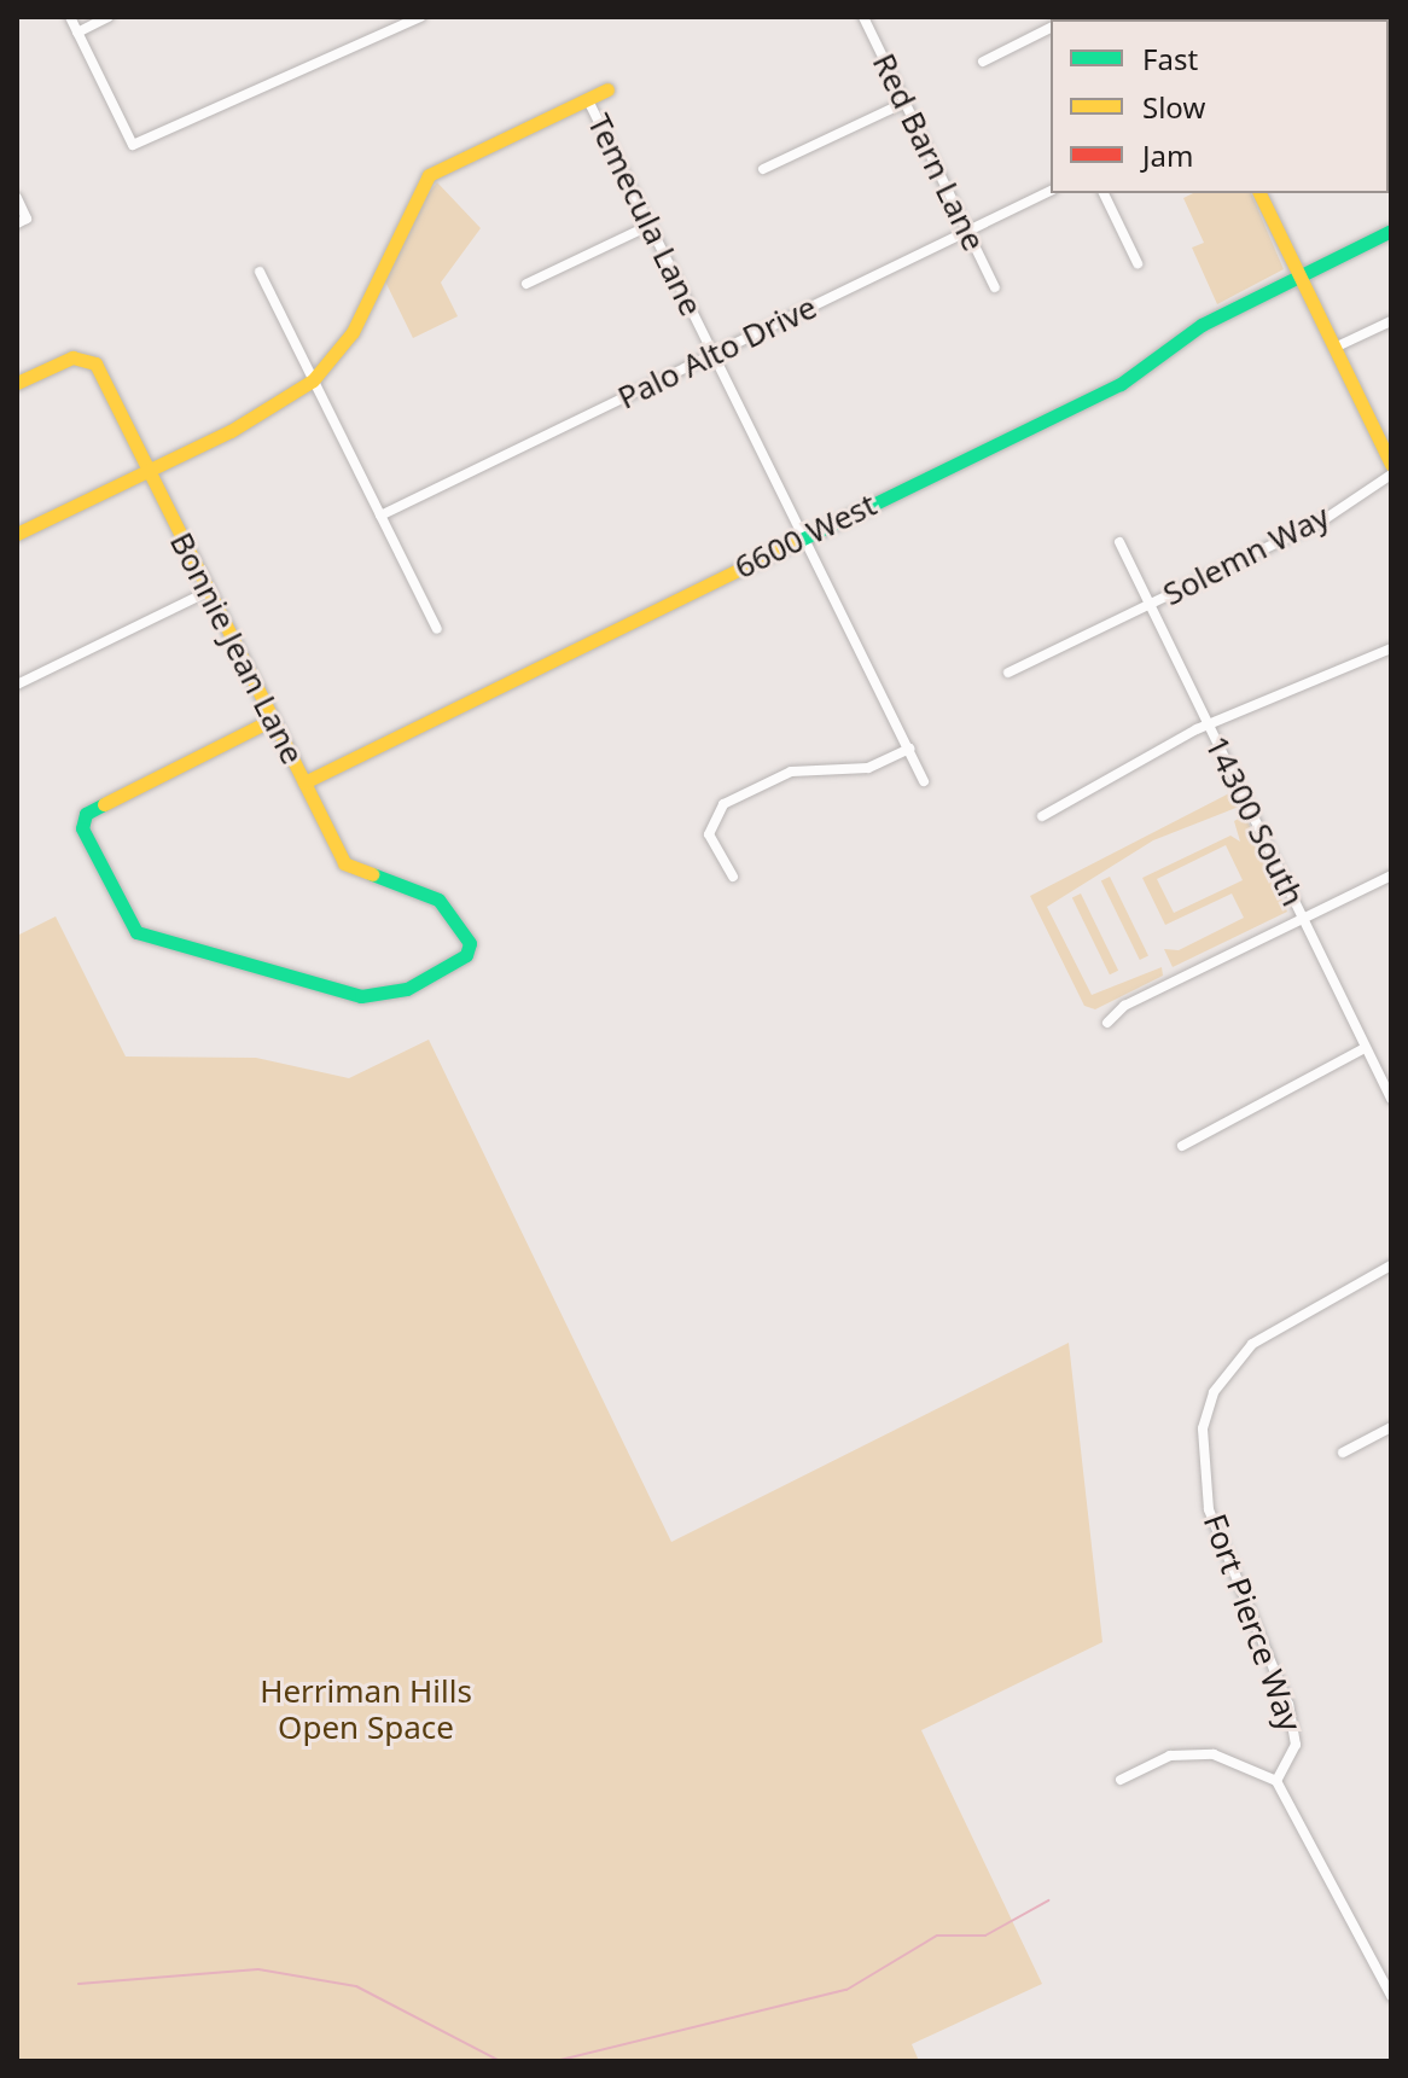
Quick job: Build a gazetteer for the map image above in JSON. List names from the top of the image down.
{
  "streets": {
    "street": [
      "Red Barn Lane",
      "Temecula Lane",
      "Palo Alto Drive",
      "6600 West",
      "Solemn Way",
      "Bonnie Jean Lane",
      "14300 South",
      "Fort Pierce Way"
    ]
  },
  "crossings": [
    ["Red Barn Lane", "Palo Alto Drive"],
    ["Temecula Lane", "Palo Alto Drive"],
    ["Temecula Lane", "6600 West"],
    ["6600 West", "Bonnie Jean Lane"],
    ["Solemn Way", "14300 South"]
  ],
  "parks": ["Herriman Hills Open Space"],
  "legend": ["Fast", "Slow", "Jam"]
}
